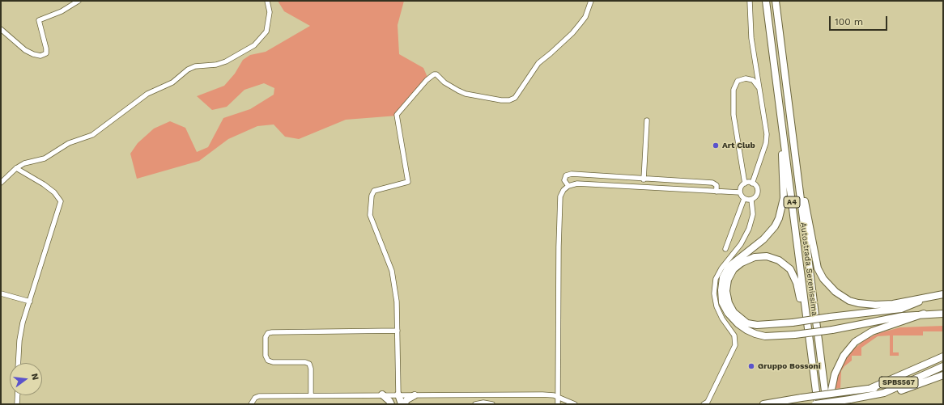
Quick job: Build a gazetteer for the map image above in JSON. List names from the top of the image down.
{
  "streets": {
    "highway": ["A4", "Autostrada Serenissima", "SPBS567"]
  },
  "places": ["Art Club", "Gruppo Bossoni"],
  "scale_bar": "100 m",
  "north": "right"
}
